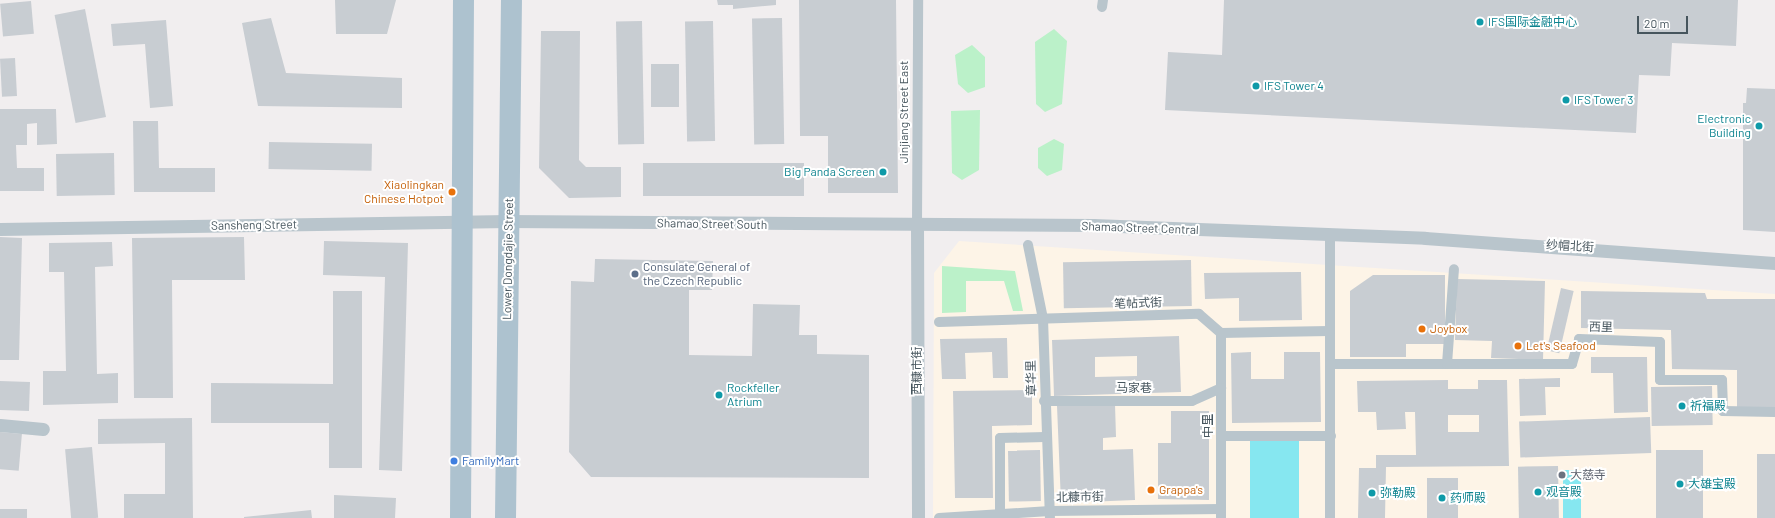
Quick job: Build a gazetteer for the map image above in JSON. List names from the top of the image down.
{
  "streets": {
    "main road": ["Lower Dongdajie Street"],
    "street": [
      "Jinjiang Street East",
      "Shamao Street South",
      "Sansheng Street",
      "Shamao Street Central",
      "纱帽北街",
      "笔帖式街",
      "西里",
      "西糠市街",
      "章华里",
      "马家巷",
      "中里",
      "北糠市街"
    ]
  },
  "crossings": [
    ["Jinjiang Street East", "Shamao Street South"],
    ["Jinjiang Street East", "Shamao Street Central"],
    ["Jinjiang Street East", "西糠市街"],
    ["Shamao Street South", "Sansheng Street"],
    ["Shamao Street South", "Shamao Street Central"],
    ["Shamao Street South", "Lower Dongdajie Street"],
    ["Shamao Street South", "西糠市街"],
    ["Sansheng Street", "Lower Dongdajie Street"],
    ["Shamao Street Central", "纱帽北街"],
    ["Shamao Street Central", "西糠市街"],
    ["笔帖式街", "章华里"],
    ["笔帖式街", "中里"],
    ["章华里", "马家巷"],
    ["章华里", "北糠市街"],
    ["马家巷", "中里"],
    ["中里", "北糠市街"]
  ],
  "places": [
    "IFS国际金融中心",
    "IFS Tower 4",
    "IFS Tower 3",
    "Electronic Building",
    "Big Panda Screen",
    "Xiaolingkan Chinese Hotpot",
    "Consulate General of the Czech Republic",
    "Joybox",
    "Let's Seafood",
    "Rockfeller Atrium",
    "祈福殿",
    "FamilyMart",
    "大慈寺",
    "大雄宝殿",
    "Grappa's",
    "观音殿",
    "弥勒殿",
    "药师殿"
  ],
  "scale_bar": "20 m"
}
